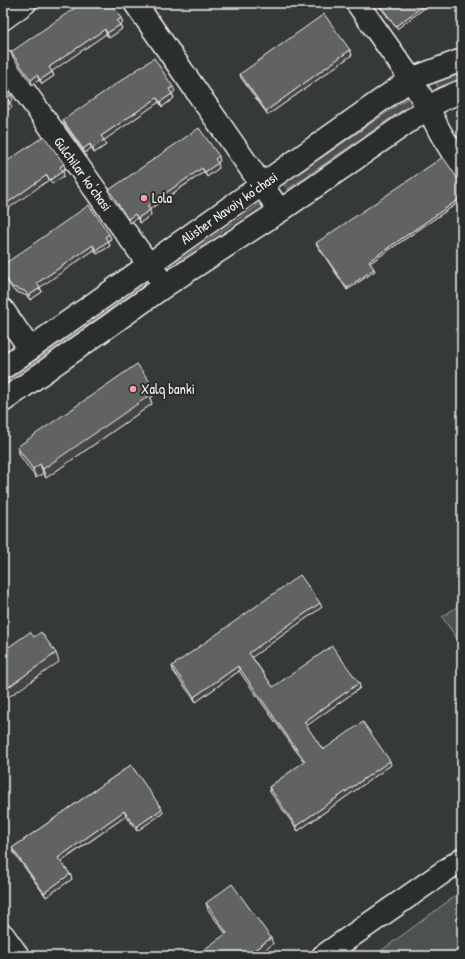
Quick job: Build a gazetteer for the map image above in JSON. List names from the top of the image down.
{
  "streets": {
    "street": ["Gulchilar ko'chasi", "Alisher Navoiy ko'chasi"]
  },
  "crossings": [
    ["Gulchilar ko'chasi", "Alisher Navoiy ko'chasi"]
  ],
  "places": ["Lola", "Xalq banki"]
}
